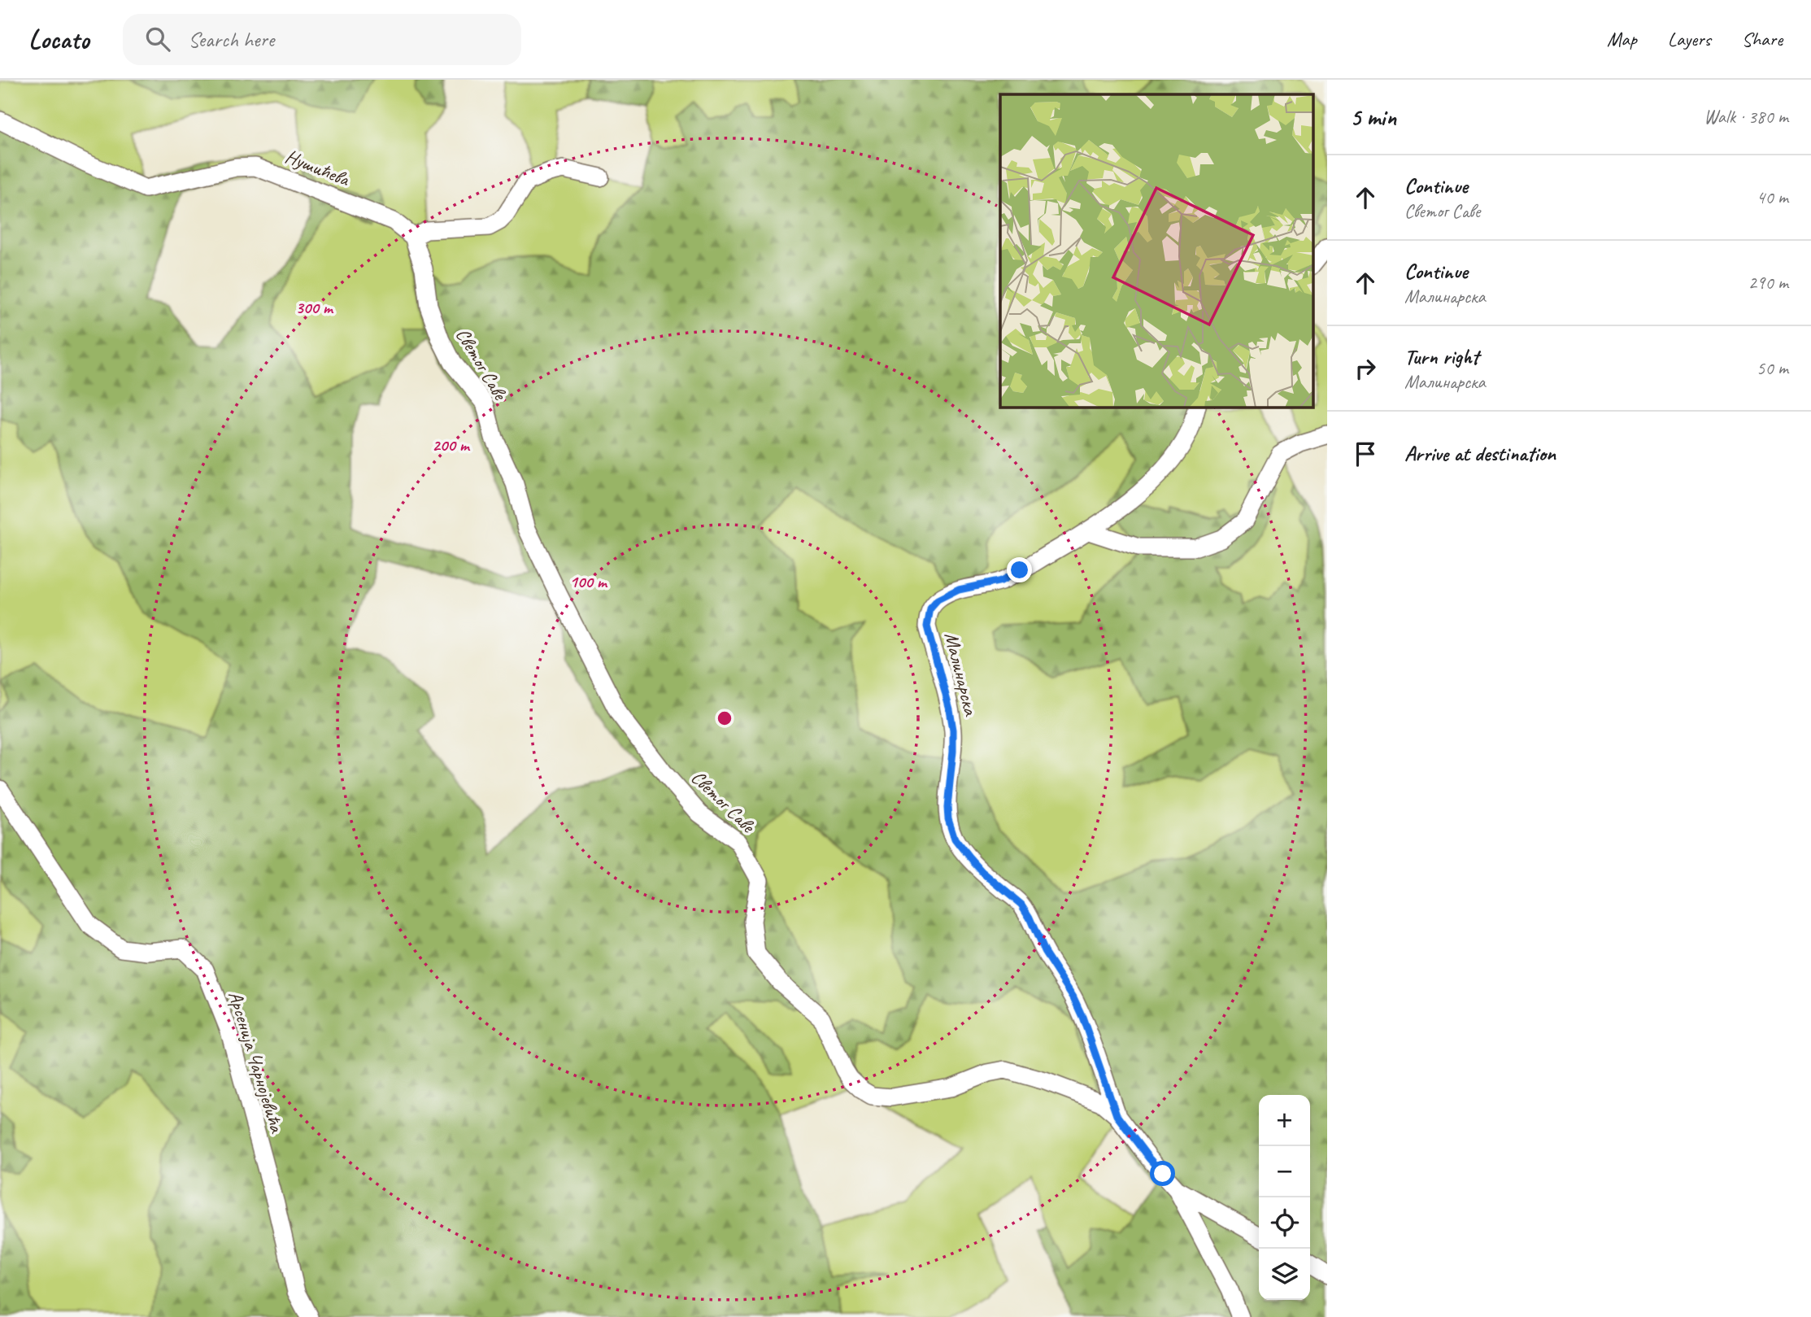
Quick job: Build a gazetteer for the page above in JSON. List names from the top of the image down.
{
  "streets": {
    "street": [
      "Нушићева",
      "Светог Саве",
      "Малинарска",
      "Арсенија Чарнојевића"
    ]
  },
  "crossings": [
    ["Нушићева", "Светог Саве"],
    ["Светог Саве", "Малинарска"]
  ],
  "page": {
    "header": "Locato",
    "search": "Search here",
    "nav": ["Map", "Layers", "Share"],
    "heading": ["5 min", "Walk · 380 m"],
    "list": [
      ["Continue", "Светог Саве", "40 m"],
      ["Continue", "Малинарска", "290 m"],
      ["Turn right", "Малинарска", "50 m"],
      "Arrive at destination"
    ],
    "map_buttons": ["+", "−"]
  },
  "rings": ["300 m", "200 m", "100 m"]
}
